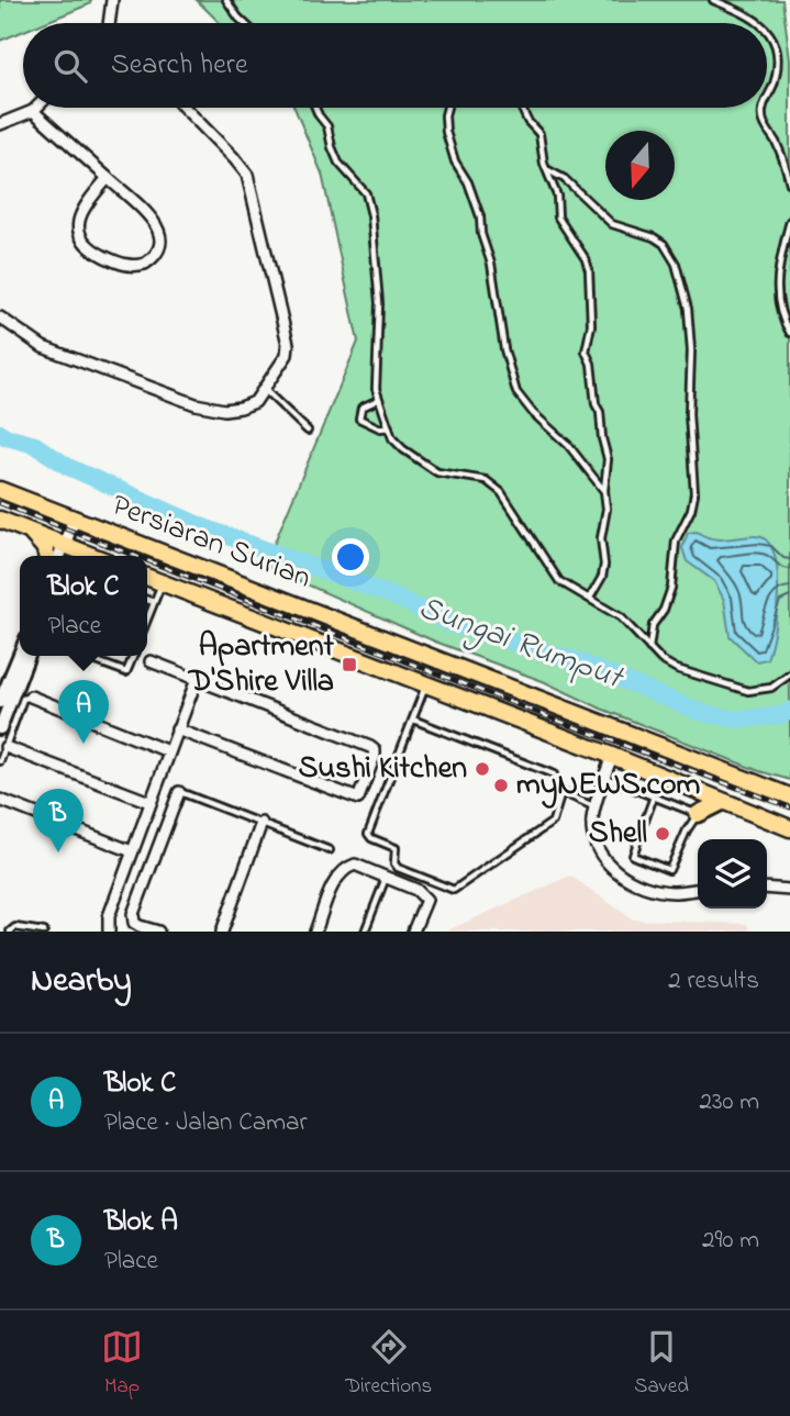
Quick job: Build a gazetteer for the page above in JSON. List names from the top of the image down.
{
  "streets": {
    "main road": ["Persiaran Surian"]
  },
  "water": ["Sungai Rumput"],
  "places": {
    "transit": ["Apartment D'Shire Villa"],
    "other": ["Sushi Kitchen", "myNEWS.com", "Shell"]
  },
  "north": "bottom",
  "page": {
    "search": "Search here",
    "popup": ["Blok C", "Place"],
    "pins": ["A", "B"],
    "heading": ["Nearby", "2 results"],
    "list": [
      {
        "mark": "A",
        "name": "Blok C",
        "note": "Place · Jalan Camar",
        "value": "230 m"
      },
      {
        "mark": "B",
        "name": "Blok A",
        "note": "Place",
        "value": "290 m"
      }
    ],
    "nav": ["Map", "Directions", "Saved"]
  }
}
